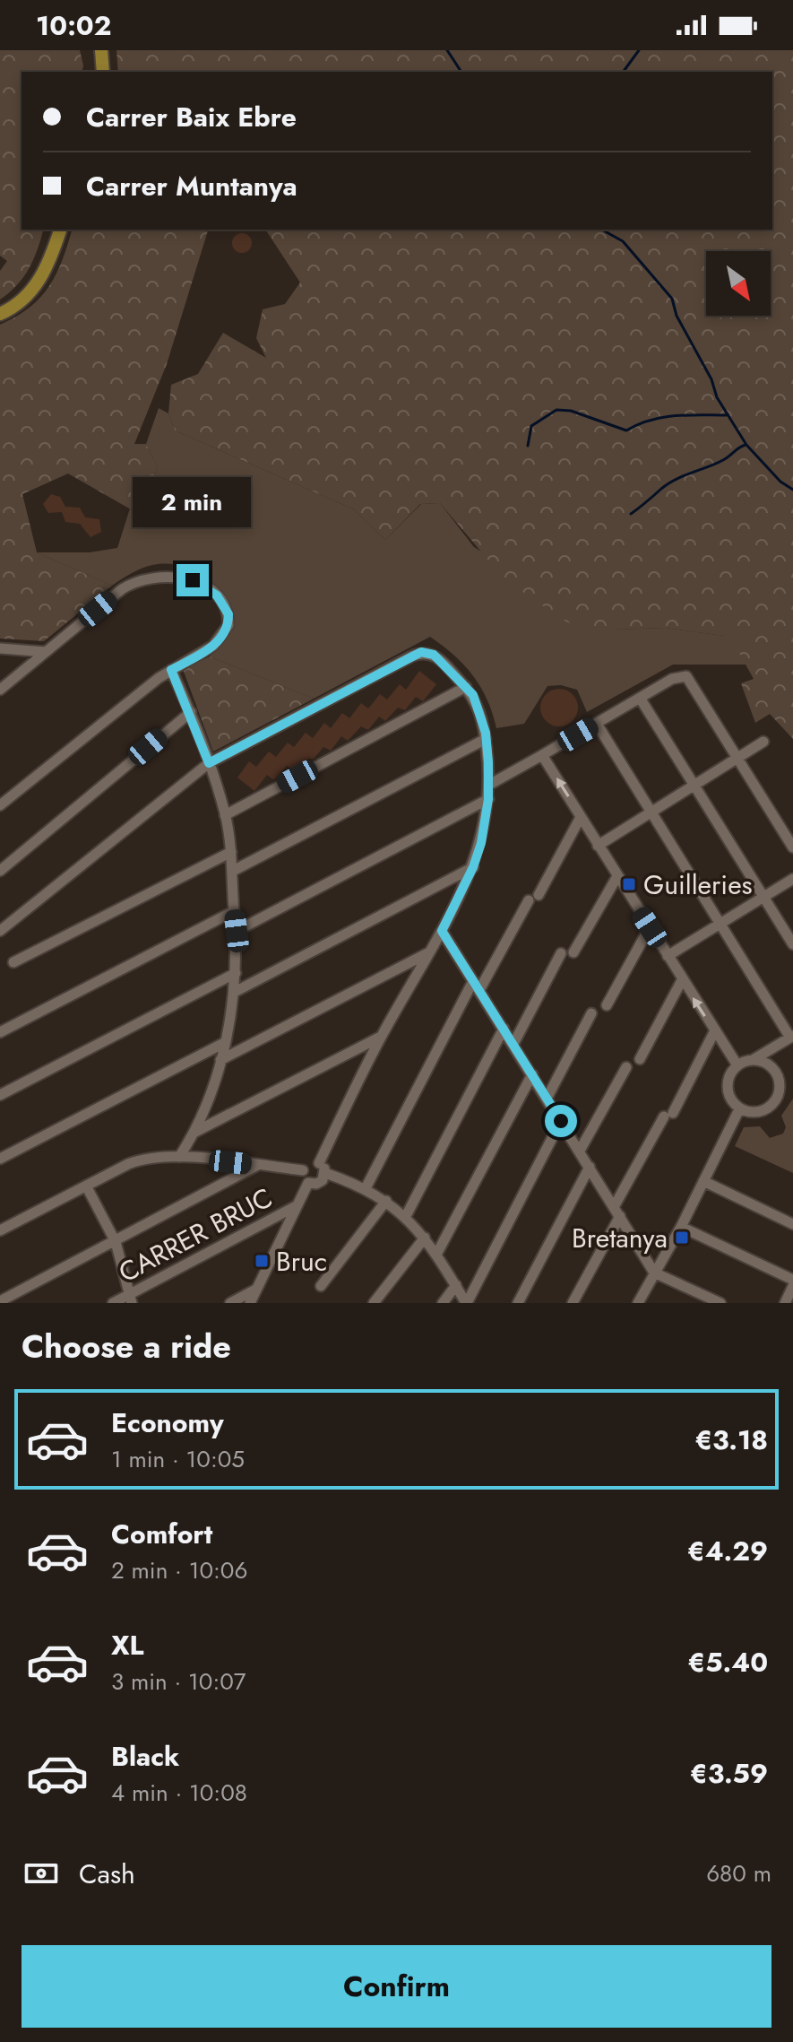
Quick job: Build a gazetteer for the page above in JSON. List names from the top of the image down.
{
  "streets": {
    "street": ["CARRER BRUC"]
  },
  "places": {
    "transit": ["Guilleries", "Bretanya", "Bruc"]
  },
  "north": "bottom right",
  "page": {
    "status": "10:02",
    "banner": ["Carrer Baix Ebre", "Carrer Muntanya"],
    "bubble": "2 min",
    "heading": "Choose a ride",
    "list": [
      {
        "name": "Economy",
        "note": "1 min · 10:05",
        "value": "€3.18"
      },
      {
        "name": "Comfort",
        "note": "2 min · 10:06",
        "value": "€4.29"
      },
      {
        "name": "XL",
        "note": "3 min · 10:07",
        "value": "€5.40"
      },
      {
        "name": "Black",
        "note": "4 min · 10:08",
        "value": "€3.59"
      }
    ],
    "pay": ["Cash", "680 m"],
    "buttons": "Confirm"
  }
}
